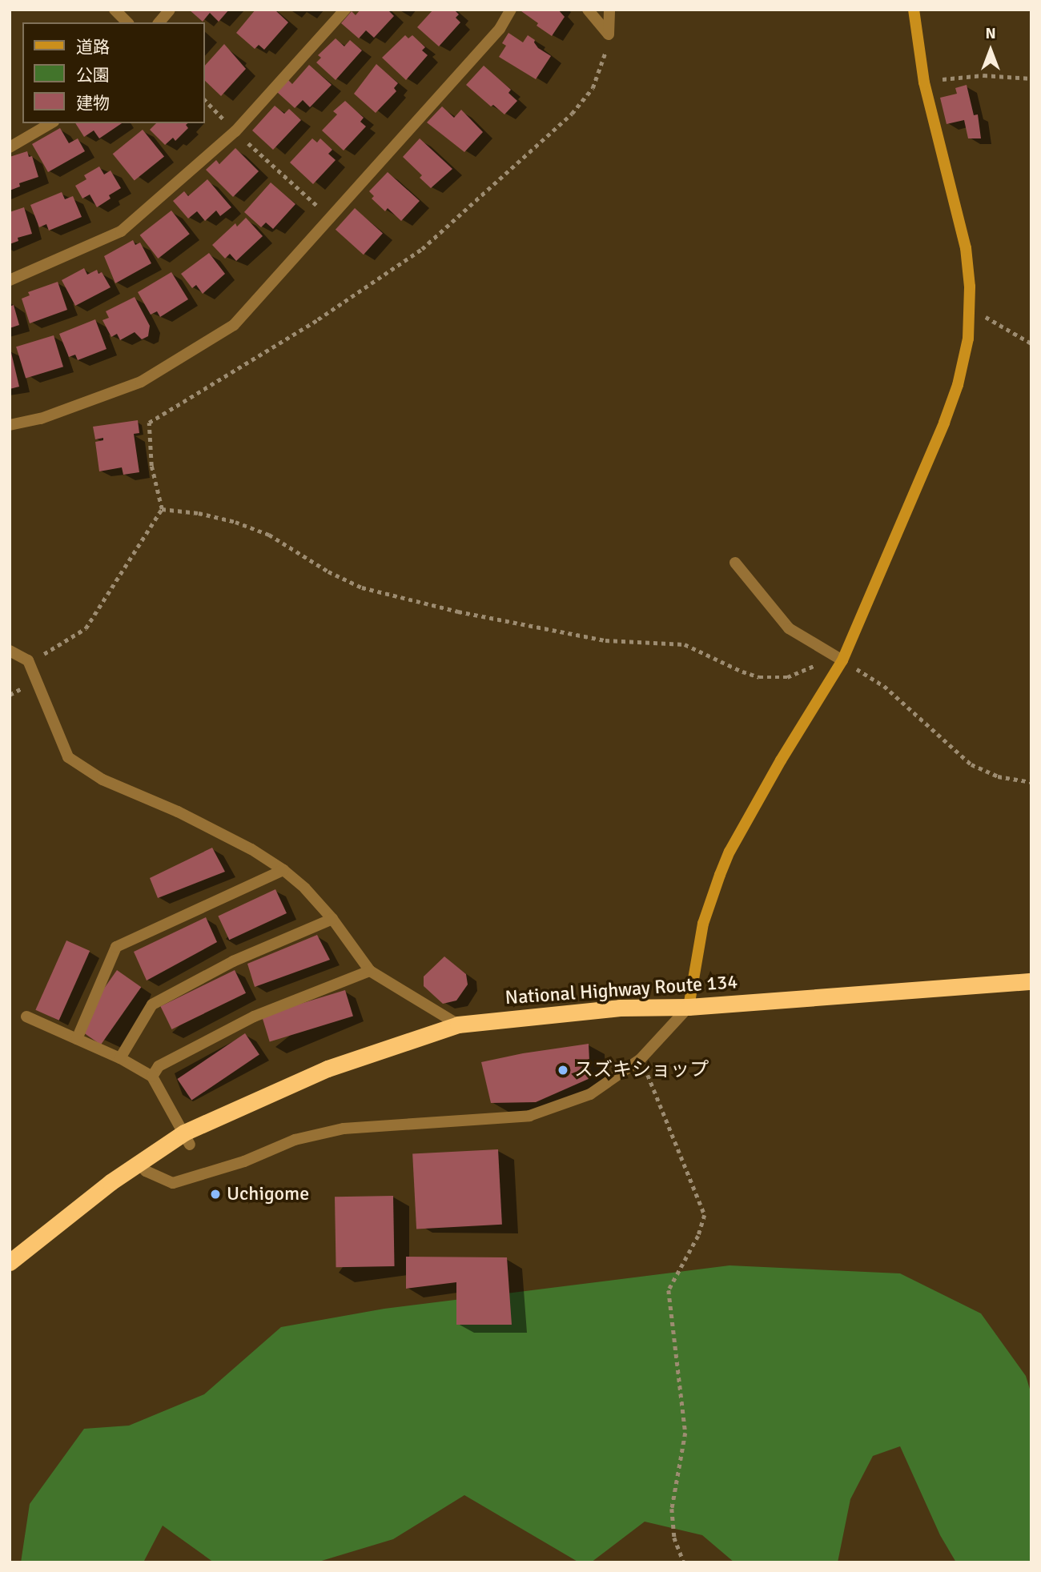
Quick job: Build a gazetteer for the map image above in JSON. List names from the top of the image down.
{
  "streets": {
    "highway": ["National Highway Route 134"]
  },
  "places": ["スズキショップ", "Uchigome"],
  "legend": ["道路", "公園", "建物"],
  "north": "top"
}
